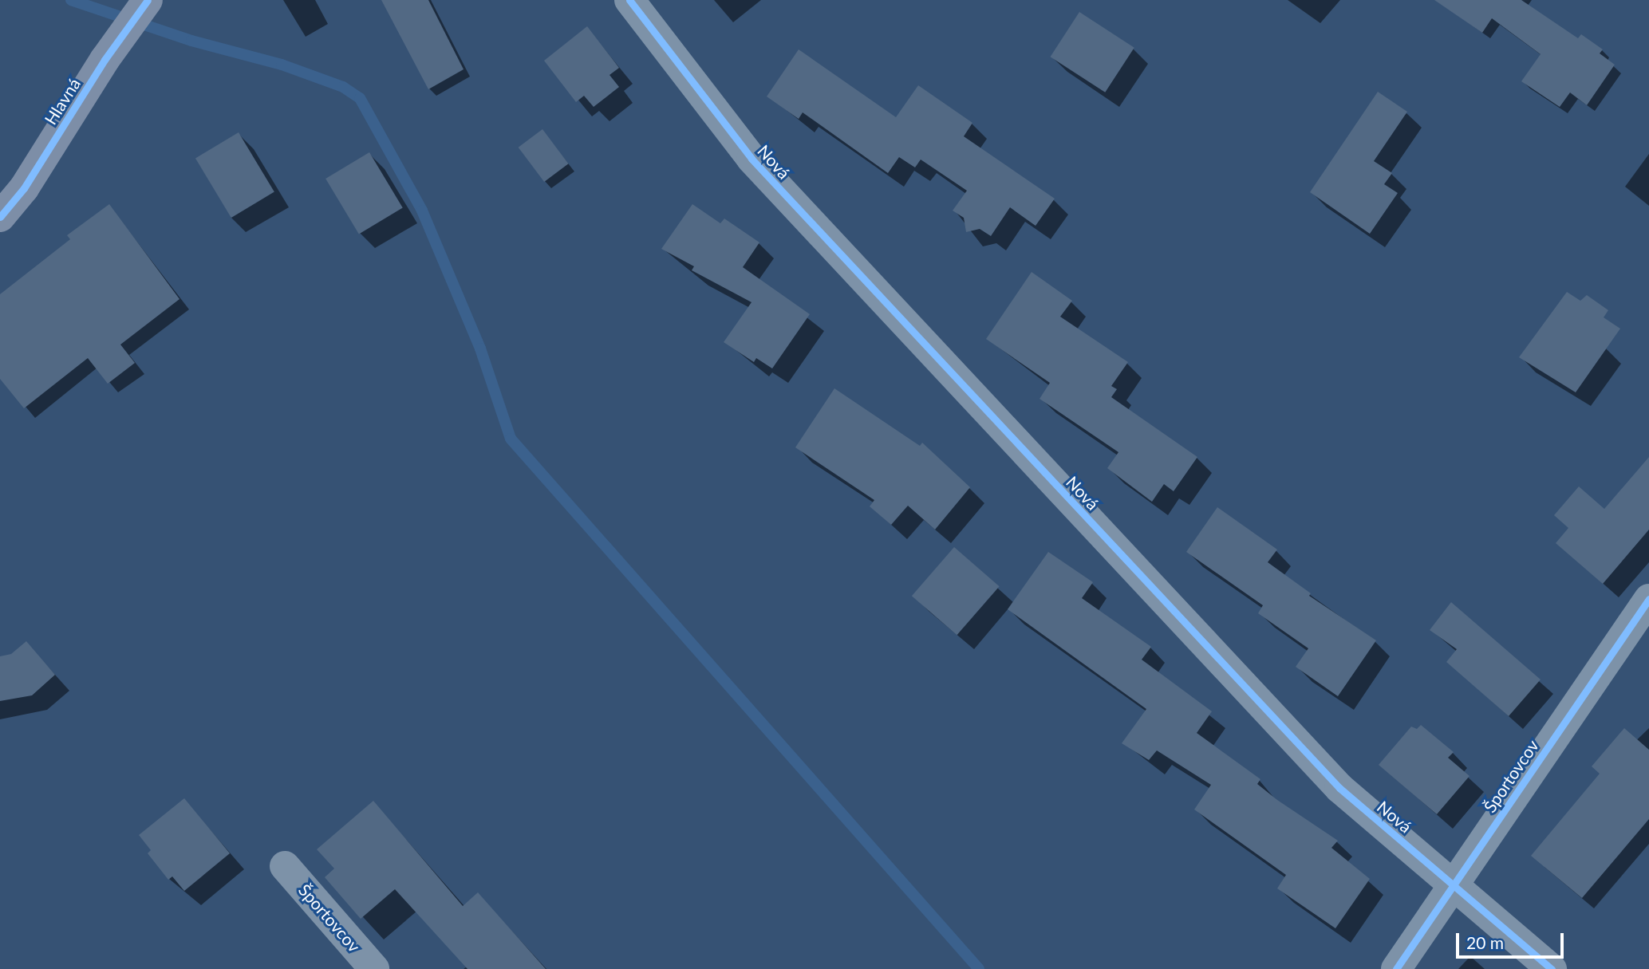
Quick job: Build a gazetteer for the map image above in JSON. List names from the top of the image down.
{
  "streets": {
    "main road": ["Hlavná"],
    "street": ["Nová", "Športovcov"]
  },
  "crossings": [
    ["Nová", "Športovcov"]
  ],
  "scale_bar": "20 m"
}
